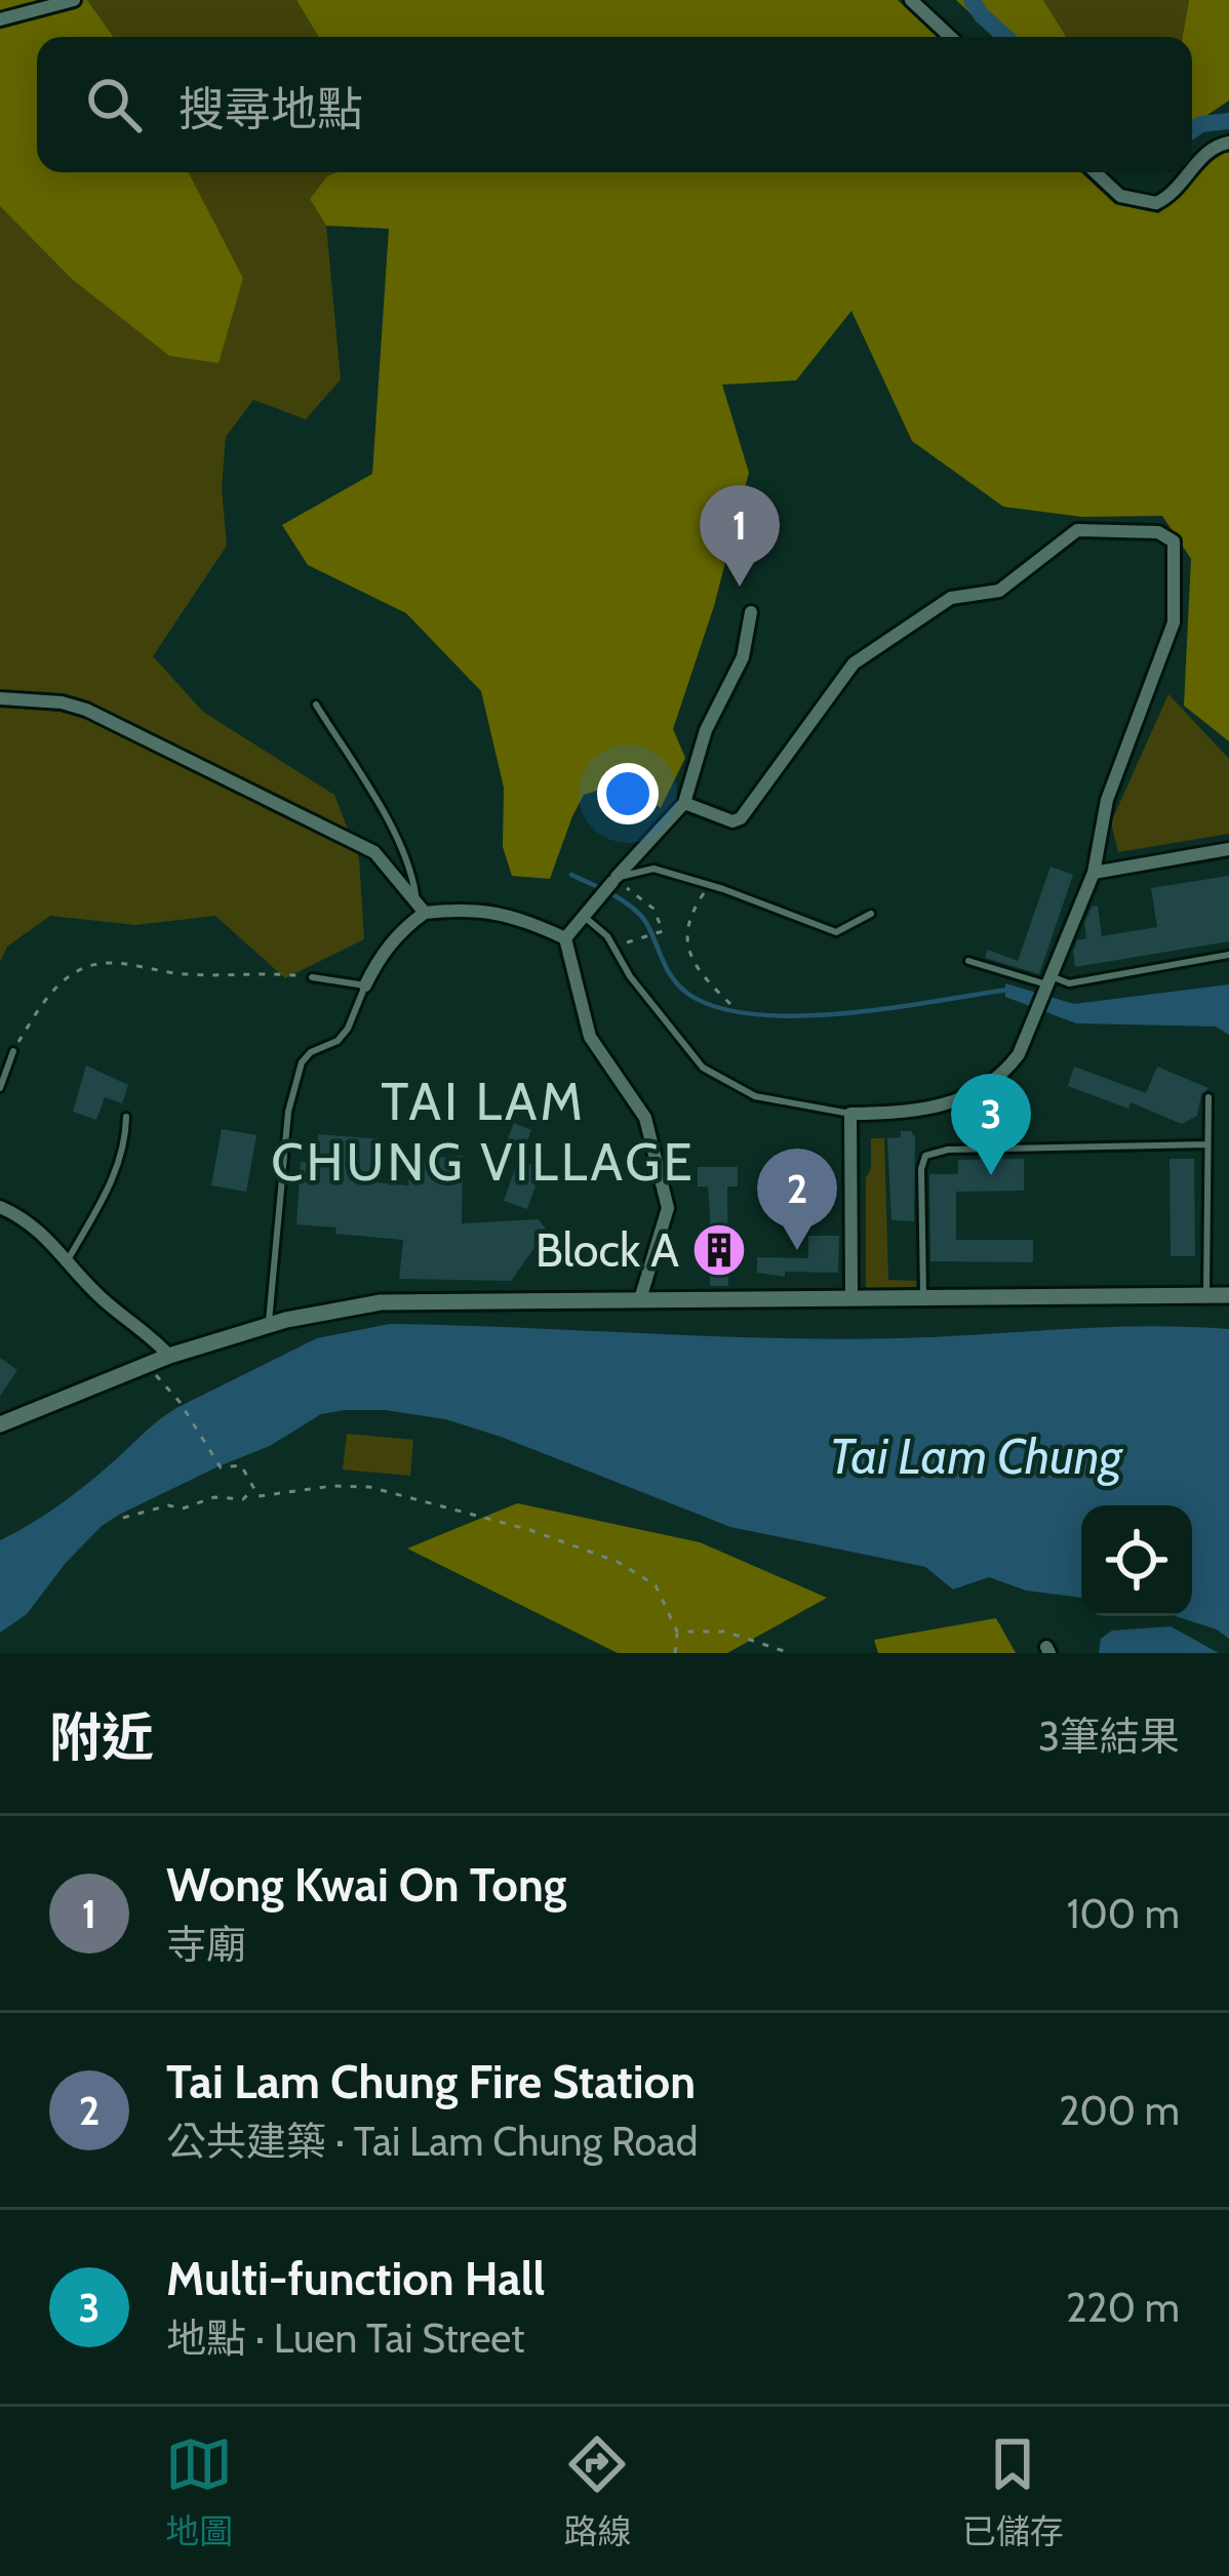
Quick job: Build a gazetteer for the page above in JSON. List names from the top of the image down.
{
  "districts": ["TAI LAM CHUNG VILLAGE"],
  "water": ["Tai Lam Chung"],
  "places": {
    "building": ["Block A"]
  },
  "page": {
    "search": "搜尋地點",
    "pins": ["1", "3", "2"],
    "heading": ["附近", "3筆結果"],
    "list": [
      {
        "mark": "1",
        "name": "Wong Kwai On Tong",
        "note": "寺廟",
        "value": "100 m"
      },
      {
        "mark": "2",
        "name": "Tai Lam Chung Fire Station",
        "note": "公共建築 · Tai Lam Chung Road",
        "value": "200 m"
      },
      {
        "mark": "3",
        "name": "Multi-function Hall",
        "note": "地點 · Luen Tai Street",
        "value": "220 m"
      }
    ],
    "nav": ["地圖", "路線", "已儲存"]
  }
}
